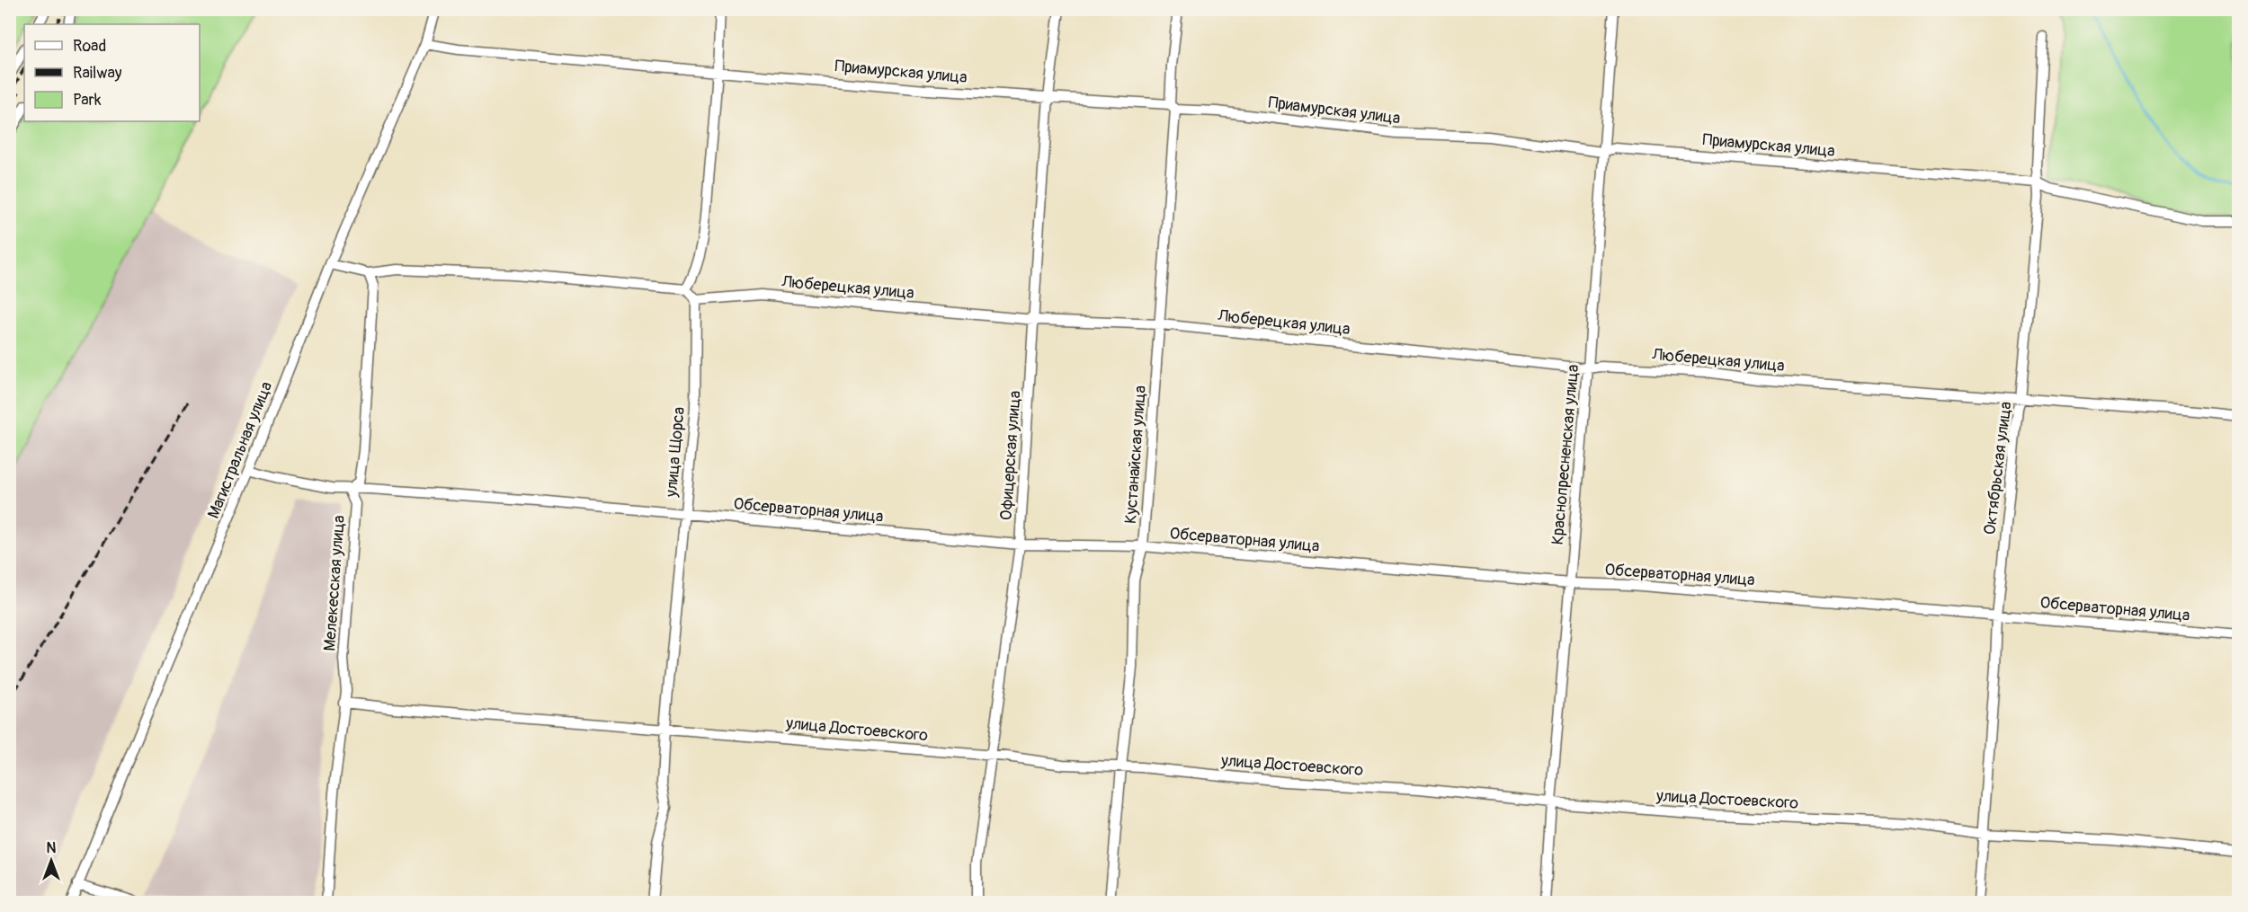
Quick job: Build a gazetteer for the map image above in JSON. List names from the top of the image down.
{
  "streets": {
    "street": [
      "Приамурская улица",
      "Люберецкая улица",
      "Магистральная улица",
      "улица Щорса",
      "Кустанайская улица",
      "Краснопресненская улица",
      "Офицерская улица",
      "Октябрьская улица",
      "Обсерваторная улица",
      "Мелекесская улица",
      "улица Достоевского"
    ]
  },
  "crossings": [
    ["Приамурская улица", "Магистральная улица"],
    ["Приамурская улица", "Кустанайская улица"],
    ["Приамурская улица", "Краснопресненская улица"],
    ["Приамурская улица", "Офицерская улица"],
    ["Приамурская улица", "Октябрьская улица"],
    ["Люберецкая улица", "улица Щорса"],
    ["Люберецкая улица", "Кустанайская улица"],
    ["Люберецкая улица", "Краснопресненская улица"],
    ["Люберецкая улица", "Офицерская улица"],
    ["Люберецкая улица", "Октябрьская улица"],
    ["Магистральная улица", "Обсерваторная улица"],
    ["улица Щорса", "Обсерваторная улица"],
    ["улица Щорса", "улица Достоевского"],
    ["Кустанайская улица", "Обсерваторная улица"],
    ["Кустанайская улица", "улица Достоевского"],
    ["Краснопресненская улица", "Обсерваторная улица"],
    ["Краснопресненская улица", "улица Достоевского"],
    ["Офицерская улица", "Обсерваторная улица"],
    ["Офицерская улица", "улица Достоевского"],
    ["Октябрьская улица", "Обсерваторная улица"],
    ["Октябрьская улица", "улица Достоевского"],
    ["Обсерваторная улица", "Мелекесская улица"],
    ["Мелекесская улица", "улица Достоевского"]
  ],
  "legend": ["Road", "Railway", "Park"],
  "north": "top"
}
